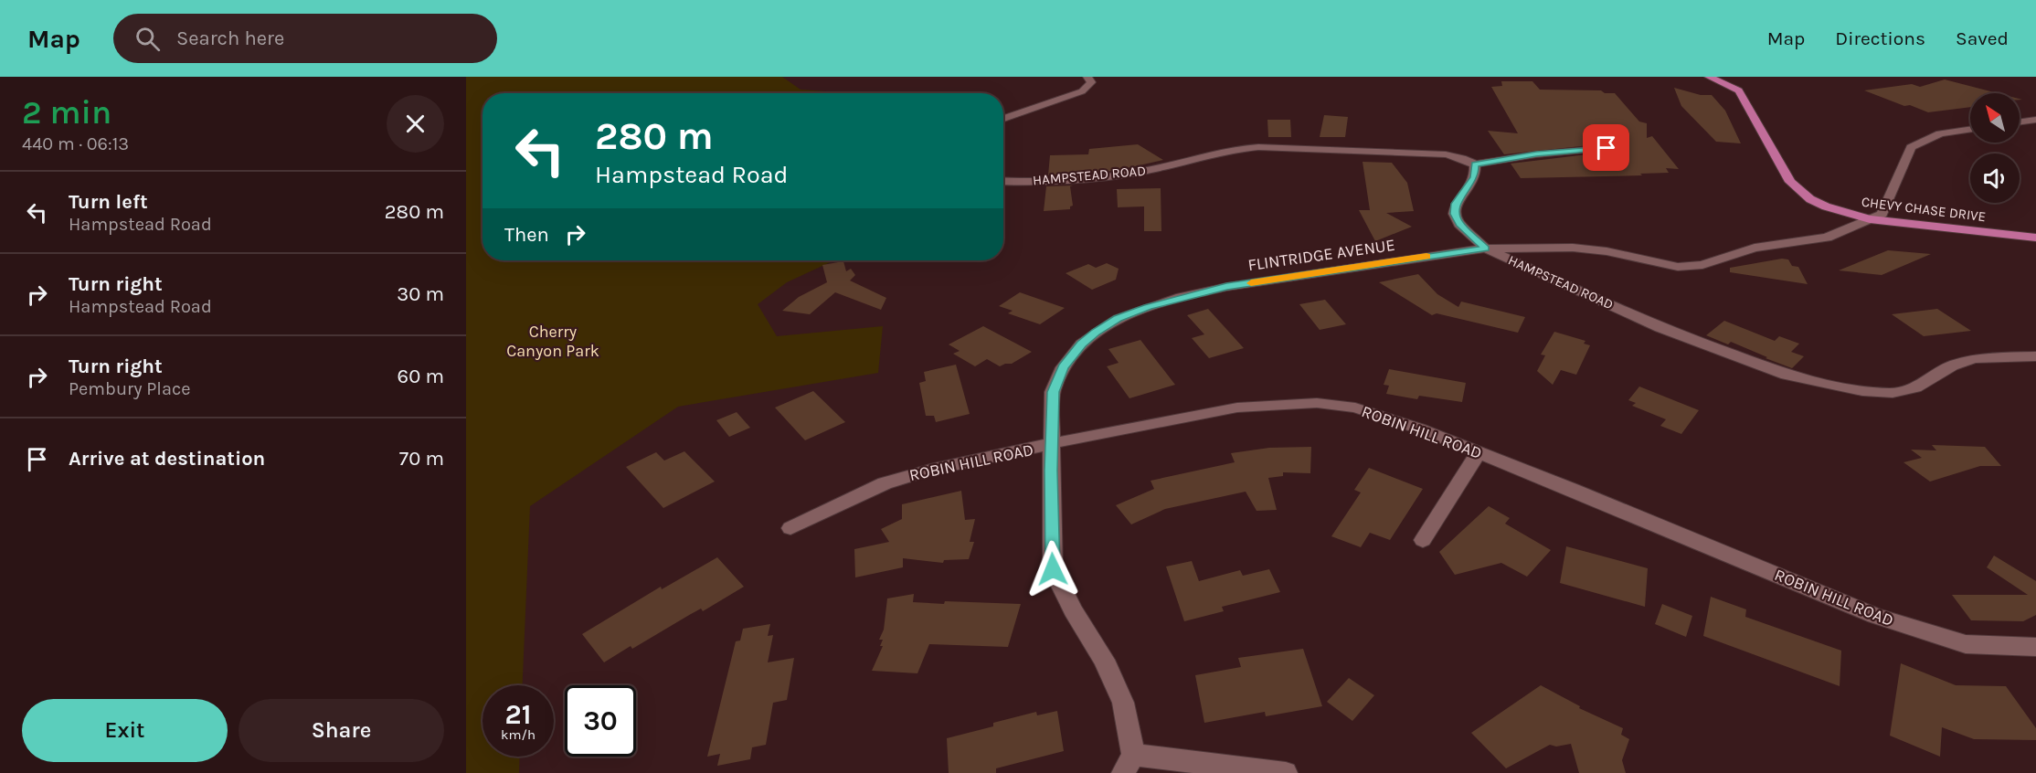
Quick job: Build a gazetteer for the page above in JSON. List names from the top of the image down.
{
  "streets": {
    "main road": ["CHEVY CHASE DRIVE"],
    "street": ["HAMPSTEAD ROAD", "FLINTRIDGE AVENUE", "ROBIN HILL ROAD"]
  },
  "crossings": [
    ["HAMPSTEAD ROAD", "FLINTRIDGE AVENUE"],
    ["CHEVY CHASE DRIVE", "FLINTRIDGE AVENUE"],
    ["FLINTRIDGE AVENUE", "ROBIN HILL ROAD"]
  ],
  "parks": ["Cherry Canyon Park"],
  "north": "top left",
  "page": {
    "header": "Map",
    "search": "Search here",
    "nav": ["Map", "Directions", "Saved"],
    "heading": ["2 min", "440 m · 06:13"],
    "turn": ["280 m", "Hampstead Road"],
    "list": [
      {
        "name": "Turn left",
        "note": "Hampstead Road",
        "value": "280 m"
      },
      {
        "name": "Turn right",
        "note": "Hampstead Road",
        "value": "30 m"
      },
      {
        "name": "Turn right",
        "note": "Pembury Place",
        "value": "60 m"
      },
      {
        "name": "Arrive at destination",
        "value": "70 m"
      }
    ],
    "then": "Then",
    "speed": "21 km/h",
    "limit": "30",
    "buttons": ["Exit", "Share"]
  }
}
